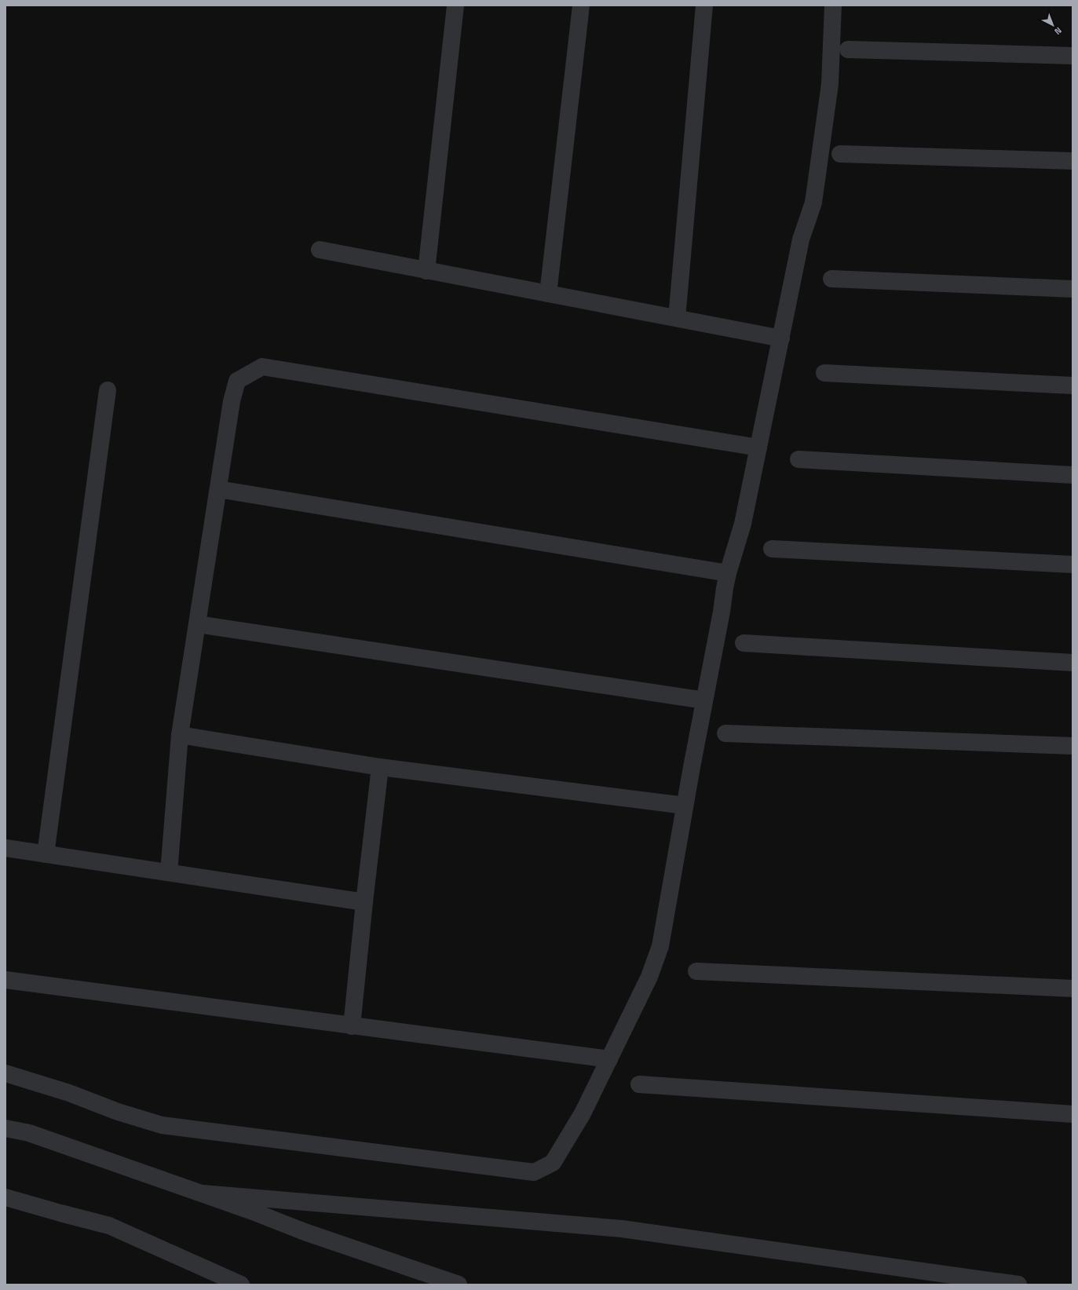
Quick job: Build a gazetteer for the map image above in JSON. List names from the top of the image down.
{
  "north": "bottom right"
}
